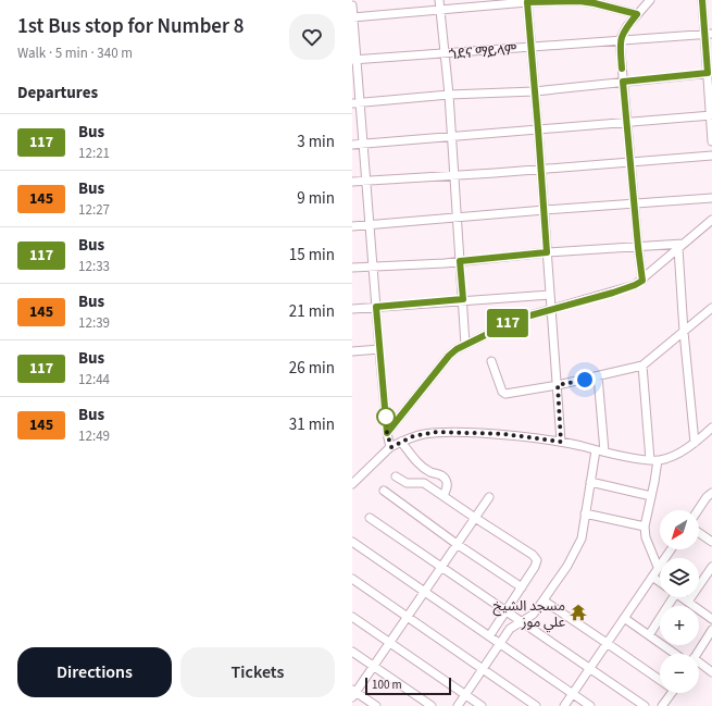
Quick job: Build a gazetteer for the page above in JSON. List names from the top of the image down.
{
  "streets": {
    "street": ["ጎደና ማይላም"]
  },
  "places": {
    "temple": ["مسجد الشيخ علي موز"]
  },
  "lines": ["bus line 117"],
  "scale_bar": "100 m",
  "north": "bottom left",
  "page": {
    "heading": [
      ["1st Bus stop for Number 8", "Walk · 5 min · 340 m"],
      "Departures"
    ],
    "on_map": "117",
    "list": [
      {
        "mark": "117",
        "name": "Bus",
        "note": "12:21",
        "value": "3 min"
      },
      {
        "mark": "145",
        "name": "Bus",
        "note": "12:27",
        "value": "9 min"
      },
      {
        "mark": "117",
        "name": "Bus",
        "note": "12:33",
        "value": "15 min"
      },
      {
        "mark": "145",
        "name": "Bus",
        "note": "12:39",
        "value": "21 min"
      },
      {
        "mark": "117",
        "name": "Bus",
        "note": "12:44",
        "value": "26 min"
      },
      {
        "mark": "145",
        "name": "Bus",
        "note": "12:49",
        "value": "31 min"
      }
    ],
    "map_buttons": ["+", "−"],
    "buttons": ["Directions", "Tickets"],
    "scale": "100 m"
  }
}
